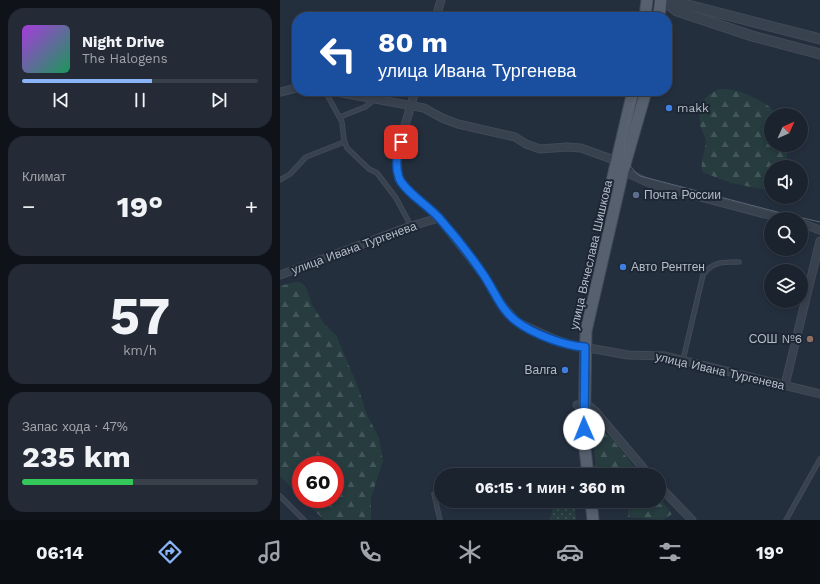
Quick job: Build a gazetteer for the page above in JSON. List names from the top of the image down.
{
  "streets": {
    "main road": ["улица Вячеслава Шишкова"],
    "street": ["улица Ивана Тургенева"]
  },
  "crossings": [
    ["улица Ивана Тургенева", "улица Вячеслава Шишкова"]
  ],
  "places": [
    "makk",
    "Почта России",
    "Авто Рентген",
    "СОШ №6",
    "Валга"
  ],
  "north": "top right",
  "page": {
    "turn": ["80 m", "улица Ивана Тургенева"],
    "song": ["Night Drive", "The Halogens"],
    "tile": [
      "Климат",
      ["57", "km/h"],
      ["Запас хода · 47%", "235 km"]
    ],
    "heat": ["−", "19°", "+"],
    "limit": "60",
    "trip": "06:15 · 1 мин · 360 m",
    "tabs": ["06:14", "19°"]
  }
}
